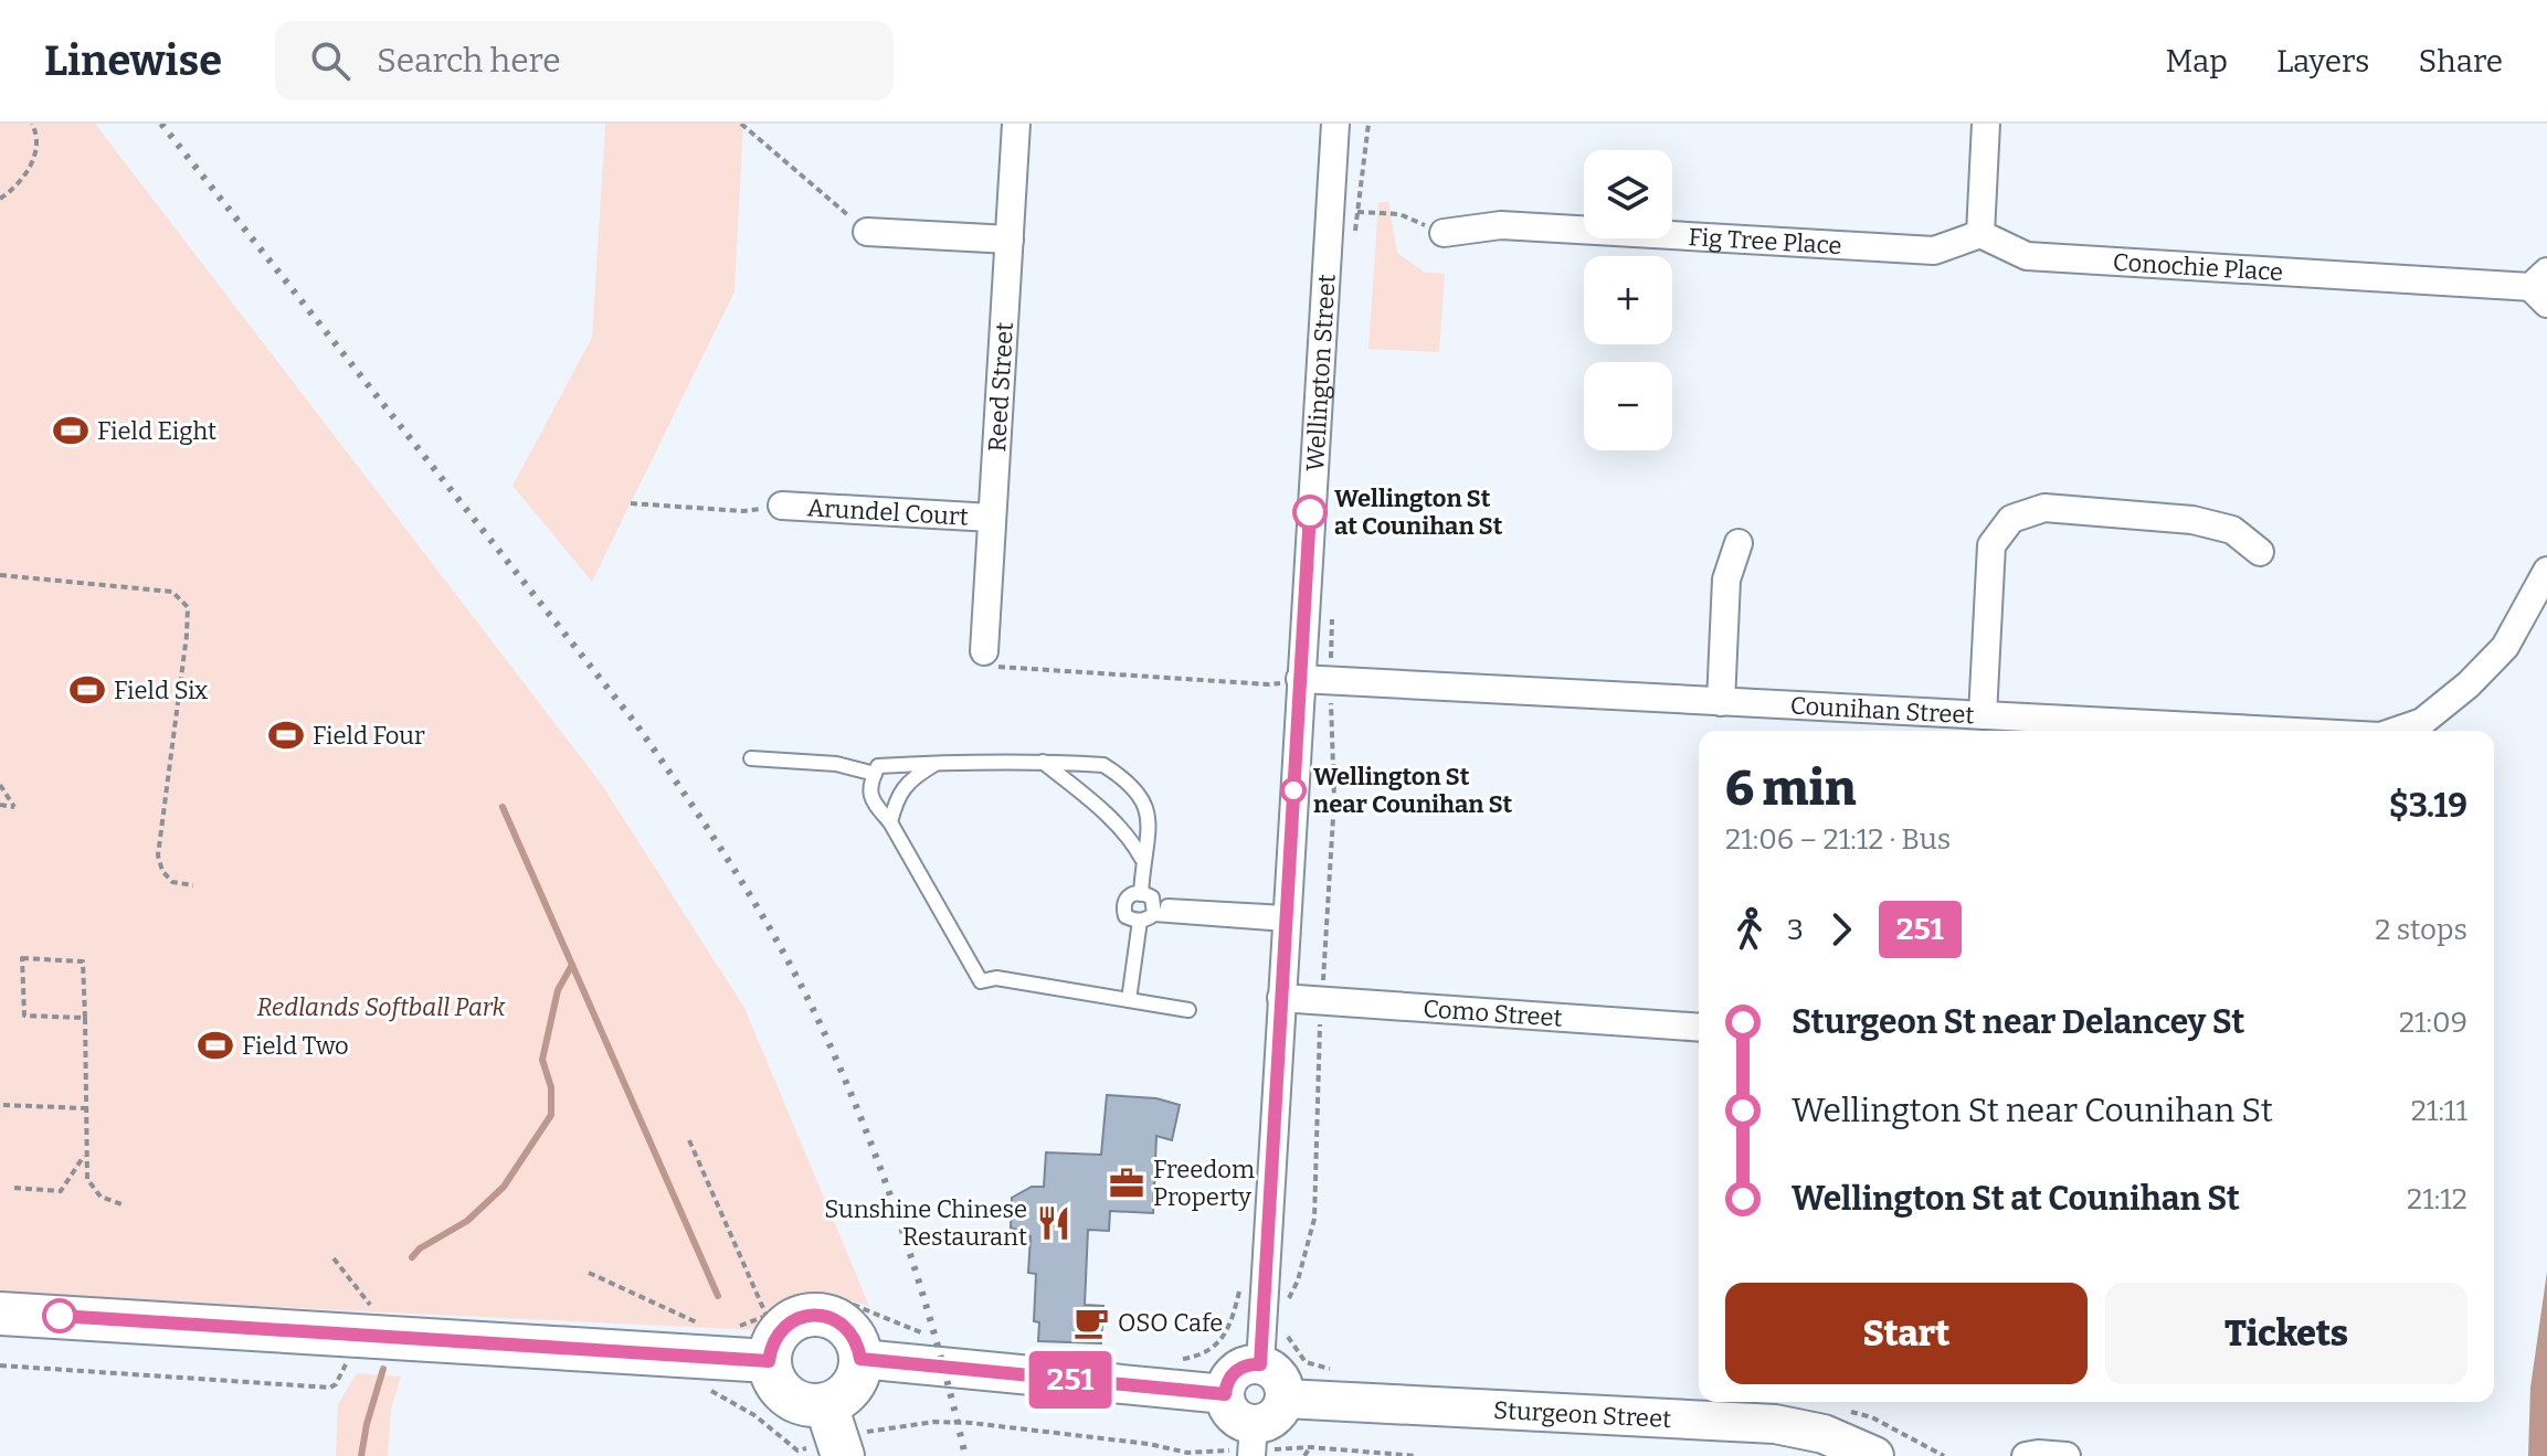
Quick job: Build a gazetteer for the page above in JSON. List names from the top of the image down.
{
  "streets": {
    "street": [
      "Fig Tree Place",
      "Conochie Place",
      "Wellington Street",
      "Reed Street",
      "Arundel Court",
      "Counihan Street",
      "Como Street",
      "Sturgeon Street"
    ]
  },
  "crossings": [
    ["Fig Tree Place", "Conochie Place"],
    ["Wellington Street", "Counihan Street"],
    ["Wellington Street", "Como Street"],
    ["Wellington Street", "Sturgeon Street"],
    ["Reed Street", "Arundel Court"]
  ],
  "parks": ["Redlands Softball Park"],
  "places": {
    "sports": [
      "Field Eight",
      "Field Six",
      "Field Four",
      "Field Two"
    ],
    "other": ["Wellington St at Counihan St", "Wellington St near Counihan St"],
    "office": ["Freedom Property"],
    "restaurant": ["Sunshine Chinese Restaurant"],
    "cafe": ["OSO Cafe"]
  },
  "lines": ["bus line 251"],
  "page": {
    "header": "Linewise",
    "search": "Search here",
    "nav": ["Map", "Layers", "Share"],
    "on_map": "251",
    "map_buttons": ["+", "−"],
    "heading": ["6 min", "21:06 – 21:12 · Bus", "$3.19"],
    "legs": ["3", "251", "2 stops"],
    "list": [
      {
        "name": "Sturgeon St near Delancey St",
        "value": "21:09"
      },
      {
        "name": "Wellington St near Counihan St",
        "value": "21:11"
      },
      {
        "name": "Wellington St at Counihan St",
        "value": "21:12"
      }
    ],
    "buttons": ["Start", "Tickets"]
  }
}
